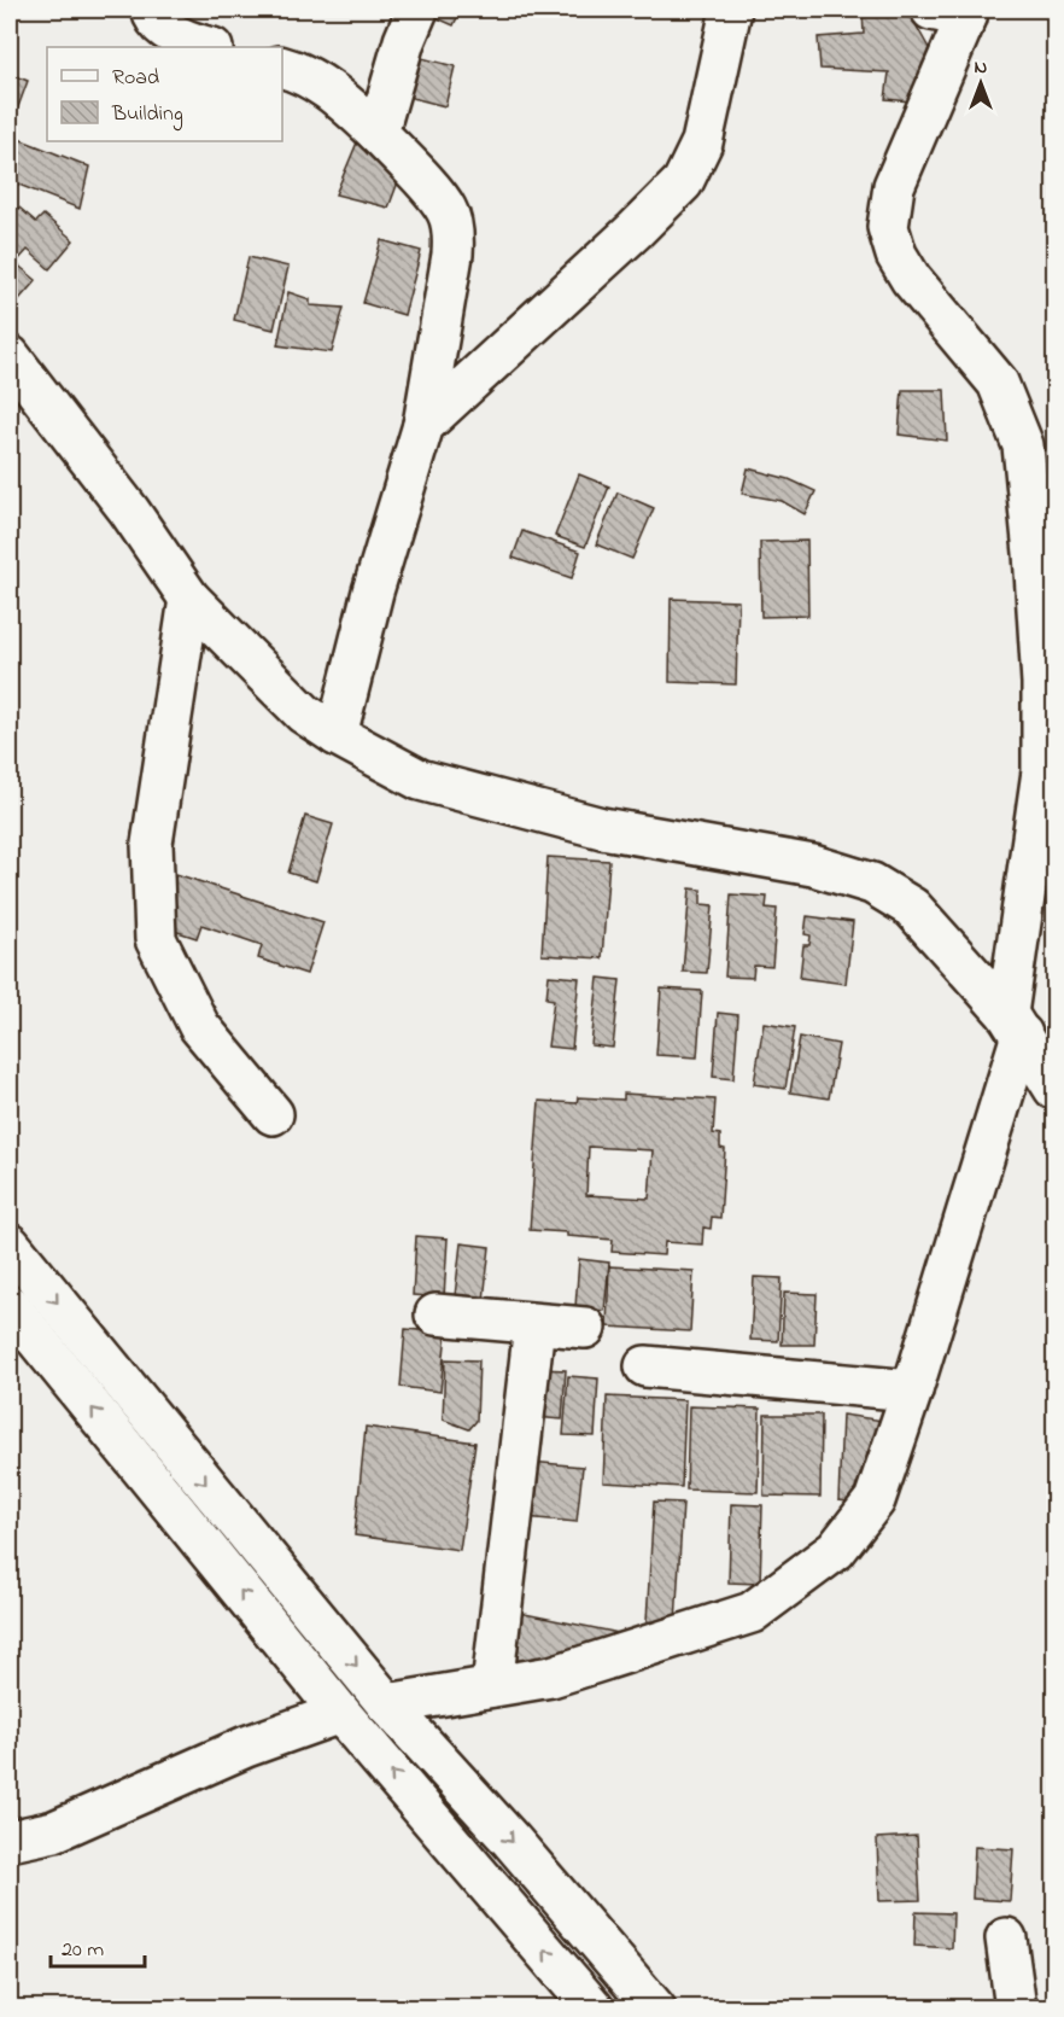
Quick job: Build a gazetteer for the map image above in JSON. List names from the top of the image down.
{
  "legend": ["Road", "Building"],
  "scale_bar": "20 m",
  "north": "top"
}
